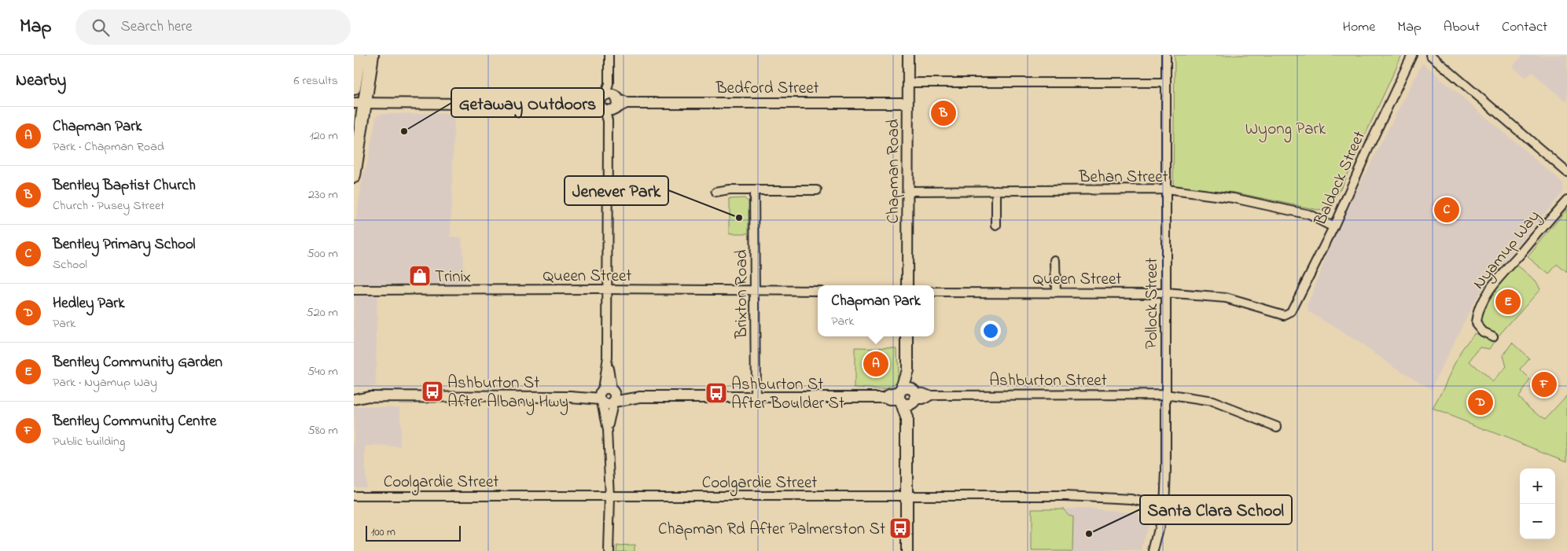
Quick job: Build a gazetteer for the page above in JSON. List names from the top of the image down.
{
  "streets": {
    "street": [
      "Bedford Street",
      "Chapman Road",
      "Behan Street",
      "Baldock Street",
      "Nyamup Way",
      "Queen Street",
      "Brixton Road",
      "Pollock Street",
      "Ashburton Street",
      "Coolgardie Street"
    ]
  },
  "crossings": [
    ["Bedford Street", "Chapman Road"],
    ["Chapman Road", "Behan Street"],
    ["Behan Street", "Baldock Street"],
    ["Behan Street", "Pollock Street"],
    ["Baldock Street", "Queen Street"],
    ["Queen Street", "Brixton Road"],
    ["Queen Street", "Pollock Street"],
    ["Brixton Road", "Ashburton Street"],
    ["Pollock Street", "Ashburton Street"],
    ["Pollock Street", "Coolgardie Street"]
  ],
  "parks": ["Wyong Park"],
  "places": {
    "other": ["Getaway Outdoors", "Jenever Park", "Santa Clara School"],
    "shop": ["Trinix"],
    "bus stop": ["Ashburton St After Albany Hwy", "Ashburton St After Boulder St", "Chapman Rd After Palmerston St"]
  },
  "scale_bar": "100 m",
  "page": {
    "header": "Map",
    "search": "Search here",
    "nav": [
      "Home",
      "Map",
      "About",
      "Contact"
    ],
    "heading": ["Nearby", "6 results"],
    "pins": [
      "B",
      "C",
      "E",
      "A",
      "F",
      "D"
    ],
    "list": [
      {
        "mark": "A",
        "name": "Chapman Park",
        "note": "Park · Chapman Road",
        "value": "120 m"
      },
      {
        "mark": "B",
        "name": "Bentley Baptist Church",
        "note": "Church · Pusey Street",
        "value": "230 m"
      },
      {
        "mark": "C",
        "name": "Bentley Primary School",
        "note": "School",
        "value": "500 m"
      },
      {
        "mark": "D",
        "name": "Hedley Park",
        "note": "Park",
        "value": "520 m"
      },
      {
        "mark": "E",
        "name": "Bentley Community Garden",
        "note": "Park · Nyamup Way",
        "value": "540 m"
      },
      {
        "mark": "F",
        "name": "Bentley Community Centre",
        "note": "Public building",
        "value": "580 m"
      }
    ],
    "popup": ["Chapman Park", "Park"],
    "map_buttons": ["+", "−"],
    "scale": "100 m"
  }
}
